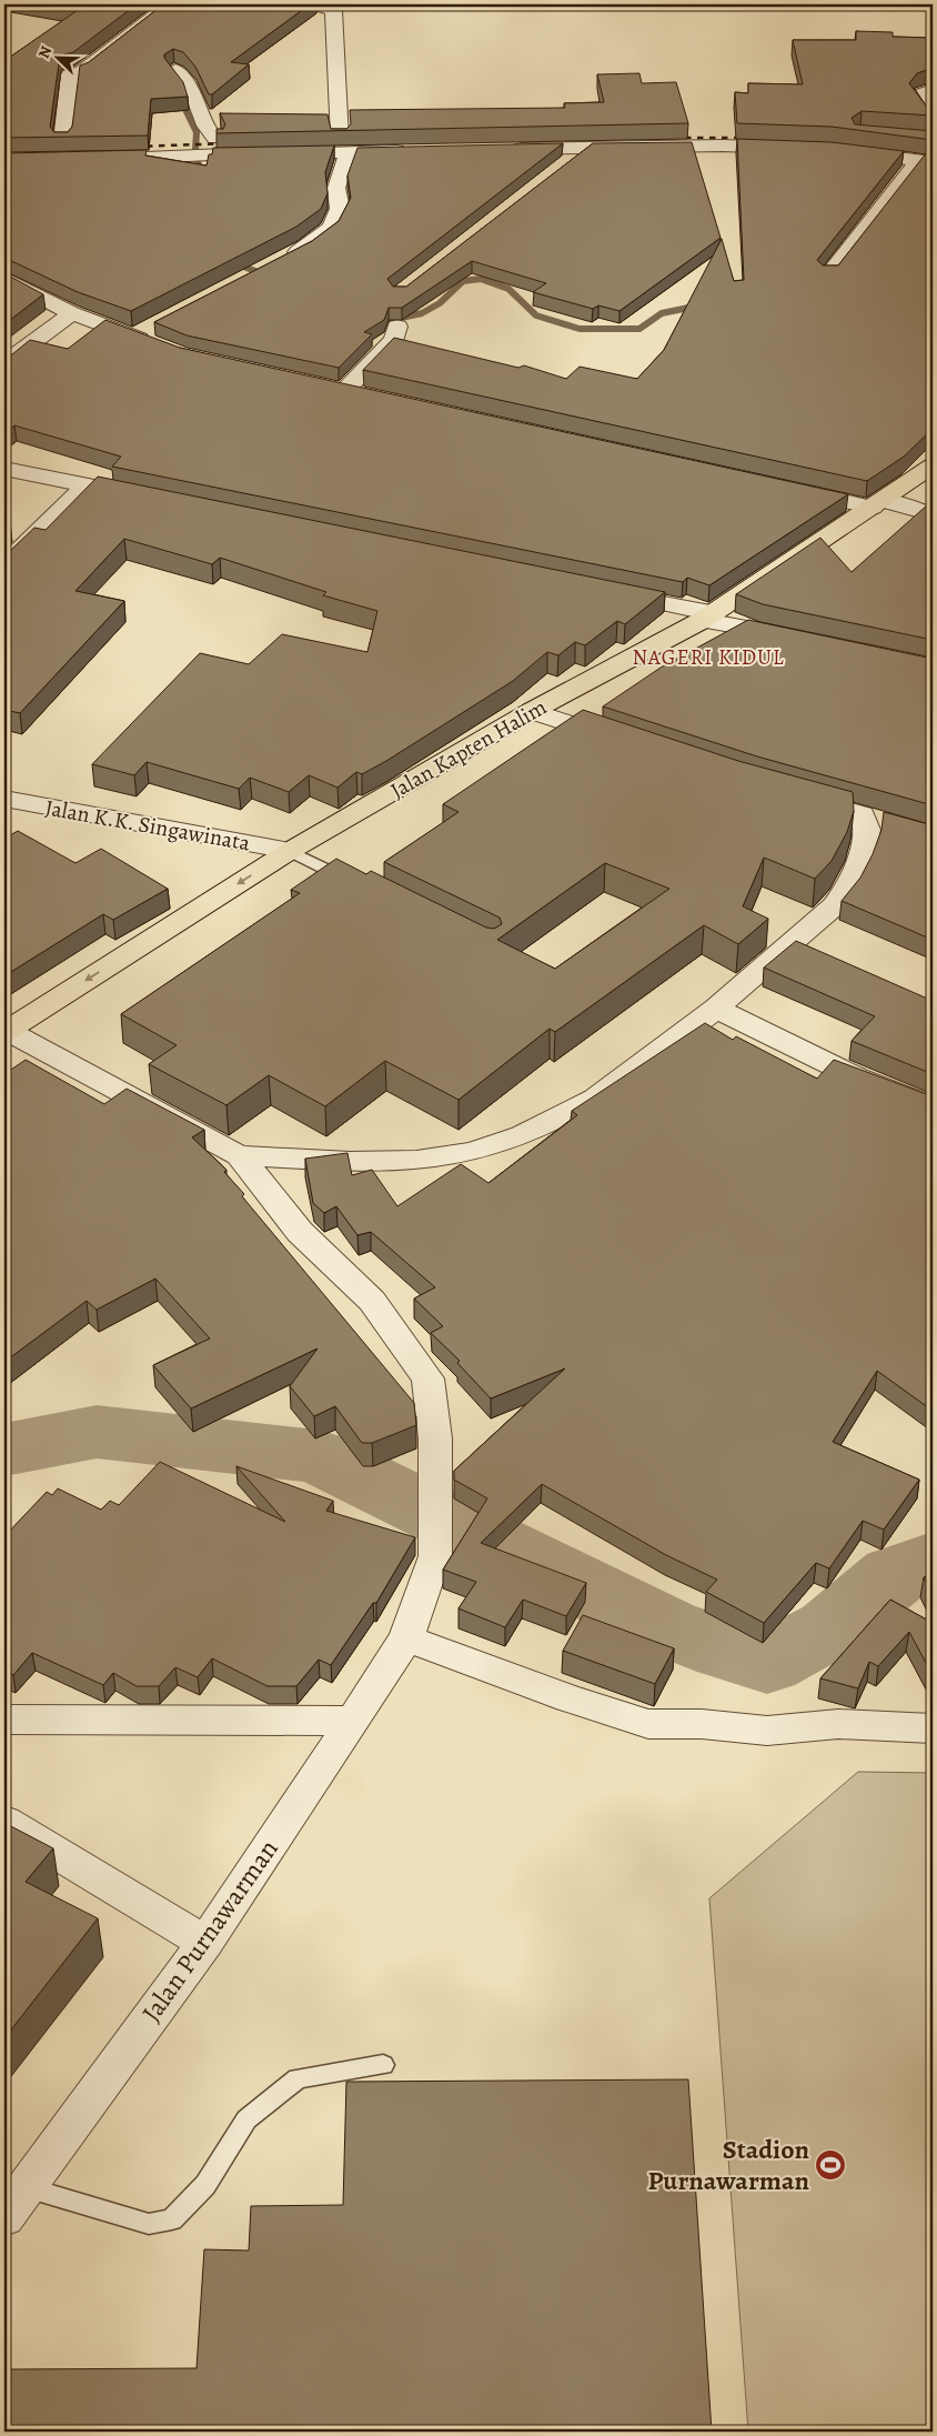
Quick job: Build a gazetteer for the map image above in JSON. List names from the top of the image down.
{
  "streets": {
    "main road": ["Jalan Kapten Halim"],
    "street": ["Jalan K.K. Singawinata", "Jalan Purnawarman"]
  },
  "crossings": [
    ["Jalan Kapten Halim", "Jalan K.K. Singawinata"]
  ],
  "districts": ["NAGERI KIDUL"],
  "places": {
    "sports": ["Stadion Purnawarman"]
  },
  "north": "top left"
}
